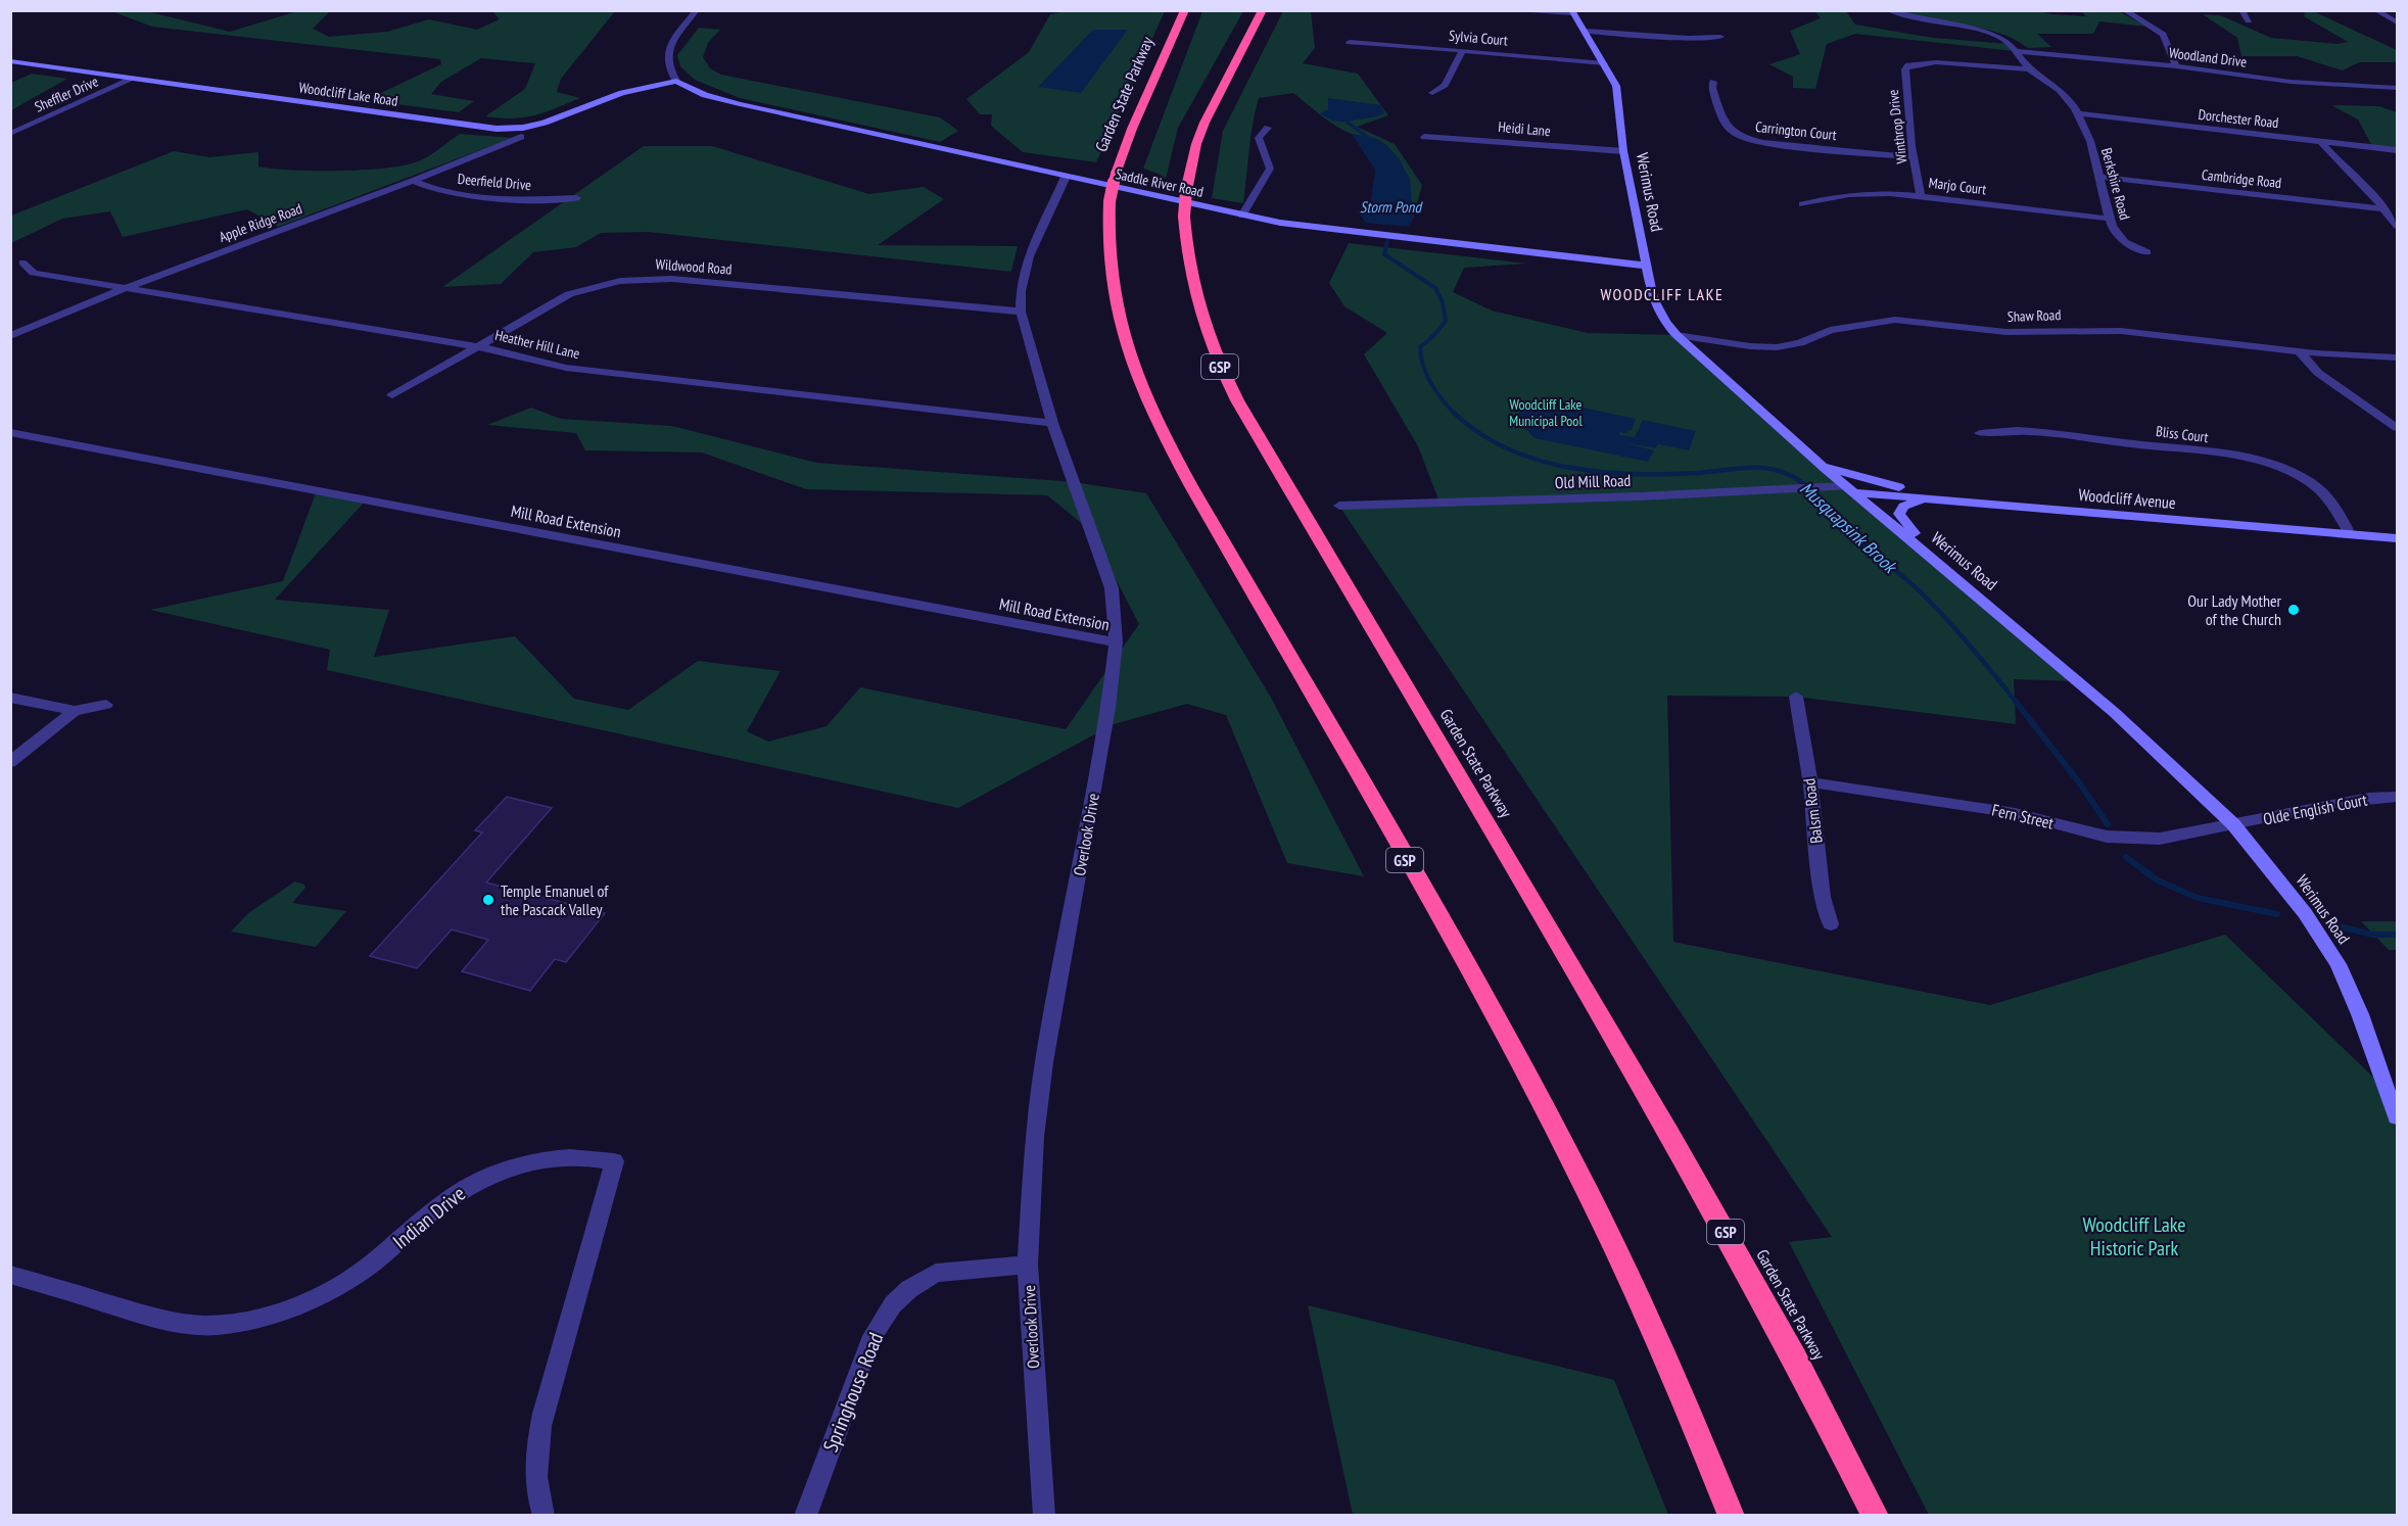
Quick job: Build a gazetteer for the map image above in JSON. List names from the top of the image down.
{
  "streets": {
    "highway": ["Garden State Parkway", "GSP"],
    "main road": [
      "Woodcliff Lake Road",
      "Saddle River Road",
      "Werimus Road",
      "Woodcliff Avenue"
    ],
    "street": [
      "Sylvia Court",
      "Woodland Drive",
      "Sheffler Drive",
      "Dorchester Road",
      "Winthrop Drive",
      "Heidi Lane",
      "Carrington Court",
      "Cambridge Road",
      "Deerfield Drive",
      "Berkshire Road",
      "Marjo Court",
      "Apple Ridge Road",
      "Wildwood Road",
      "Shaw Road",
      "Heather Hill Lane",
      "Bliss Court",
      "Old Mill Road",
      "Mill Road Extension",
      "Olde English Court",
      "Balsm Road",
      "Fern Street",
      "Overlook Drive",
      "Indian Drive",
      "Springhouse Road"
    ]
  },
  "crossings": [
    ["Sylvia Court", "Werimus Road"],
    ["Woodland Drive", "Berkshire Road"],
    ["Sheffler Drive", "Woodcliff Lake Road"],
    ["Woodcliff Lake Road", "Saddle River Road"],
    ["Dorchester Road", "Berkshire Road"],
    ["Winthrop Drive", "Carrington Court"],
    ["Winthrop Drive", "Berkshire Road"],
    ["Winthrop Drive", "Marjo Court"],
    ["Heidi Lane", "Werimus Road"],
    ["Cambridge Road", "Berkshire Road"],
    ["Deerfield Drive", "Apple Ridge Road"],
    ["Saddle River Road", "Werimus Road"],
    ["Saddle River Road", "Overlook Drive"],
    ["Berkshire Road", "Marjo Court"],
    ["Werimus Road", "Shaw Road"],
    ["Werimus Road", "Old Mill Road"],
    ["Werimus Road", "Woodcliff Avenue"],
    ["Werimus Road", "Olde English Court"],
    ["Werimus Road", "Fern Street"],
    ["Apple Ridge Road", "Heather Hill Lane"],
    ["Wildwood Road", "Heather Hill Lane"],
    ["Wildwood Road", "Overlook Drive"],
    ["Heather Hill Lane", "Overlook Drive"],
    ["Bliss Court", "Woodcliff Avenue"],
    ["Old Mill Road", "Woodcliff Avenue"],
    ["Mill Road Extension", "Overlook Drive"],
    ["Olde English Court", "Fern Street"],
    ["Balsm Road", "Fern Street"],
    ["Overlook Drive", "Springhouse Road"]
  ],
  "districts": ["WOODCLIFF LAKE"],
  "water": ["Storm Pond", "Musquapsink Brook"],
  "parks": ["Woodcliff Lake Municipal Pool", "Woodcliff Lake Historic Park"],
  "places": ["Our Lady Mother of the Church", "Temple Emanuel of the Pascack Valley"]
}
